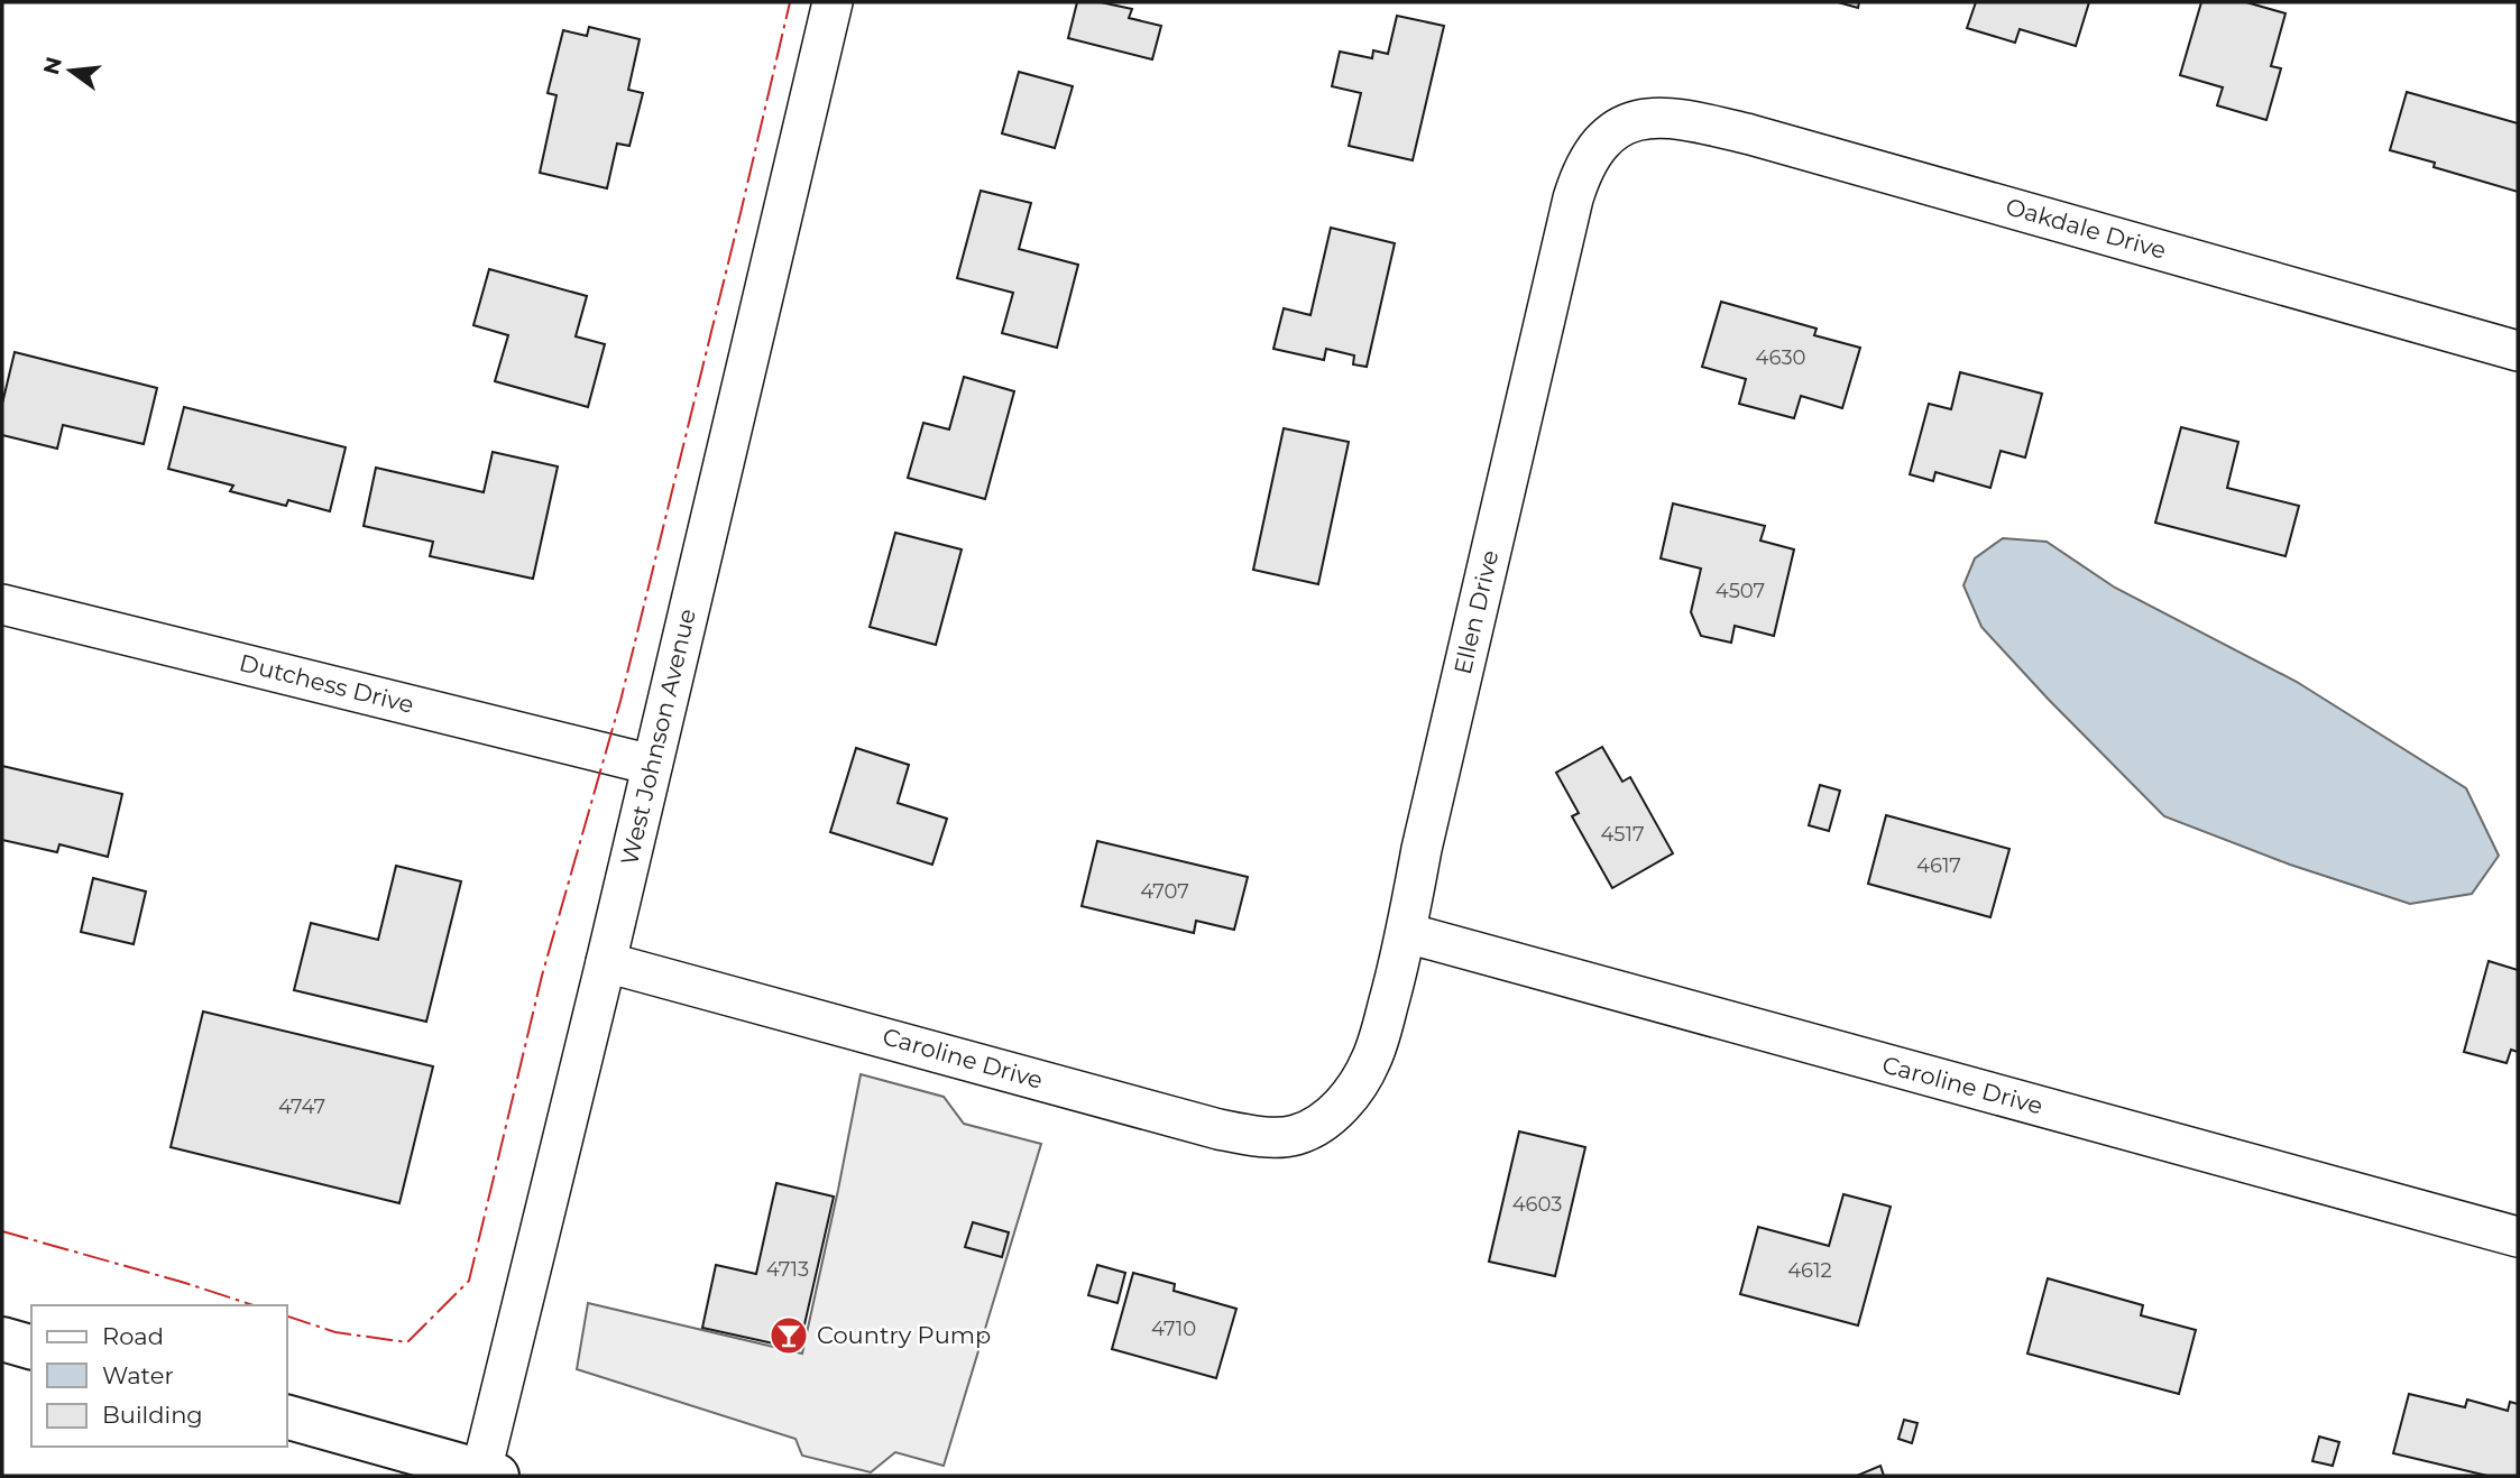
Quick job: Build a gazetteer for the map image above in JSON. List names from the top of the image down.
{
  "streets": {
    "street": [
      "Oakdale Drive",
      "Ellen Drive",
      "Dutchess Drive",
      "West Johnson Avenue",
      "Caroline Drive"
    ]
  },
  "crossings": [
    ["Oakdale Drive", "Ellen Drive"],
    ["Ellen Drive", "Caroline Drive"],
    ["Dutchess Drive", "West Johnson Avenue"],
    ["West Johnson Avenue", "Caroline Drive"]
  ],
  "places": {
    "bar": ["Country Pump"]
  },
  "house_numbers": [
    "4630",
    "4507",
    "4517",
    "4617",
    "4707",
    "4747",
    "4603",
    "4713",
    "4612",
    "4710"
  ],
  "legend": ["Road", "Water", "Building"],
  "north": "left"
}
